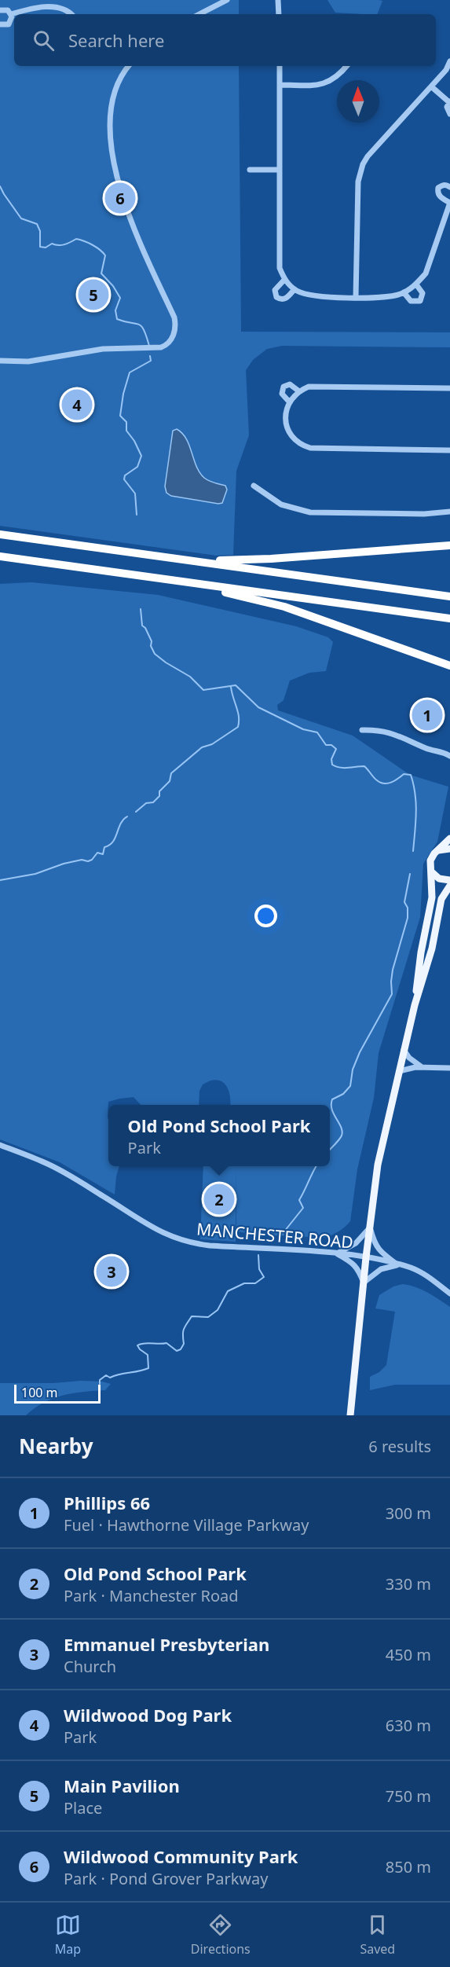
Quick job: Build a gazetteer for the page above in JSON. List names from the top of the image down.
{
  "streets": {
    "street": ["MANCHESTER ROAD"]
  },
  "scale_bar": "100 m",
  "north": "top",
  "page": {
    "search": "Search here",
    "pins": [
      "6",
      "5",
      "4",
      "1",
      "2",
      "3"
    ],
    "popup": ["Old Pond School Park", "Park"],
    "scale": "100 m",
    "heading": ["Nearby", "6 results"],
    "list": [
      {
        "mark": "1",
        "name": "Phillips 66",
        "note": "Fuel · Hawthorne Village Parkway",
        "value": "300 m"
      },
      {
        "mark": "2",
        "name": "Old Pond School Park",
        "note": "Park · Manchester Road",
        "value": "330 m"
      },
      {
        "mark": "3",
        "name": "Emmanuel Presbyterian",
        "note": "Church",
        "value": "450 m"
      },
      {
        "mark": "4",
        "name": "Wildwood Dog Park",
        "note": "Park",
        "value": "630 m"
      },
      {
        "mark": "5",
        "name": "Main Pavilion",
        "note": "Place",
        "value": "750 m"
      },
      {
        "mark": "6",
        "name": "Wildwood Community Park",
        "note": "Park · Pond Grover Parkway",
        "value": "850 m"
      }
    ],
    "nav": ["Map", "Directions", "Saved"]
  }
}
